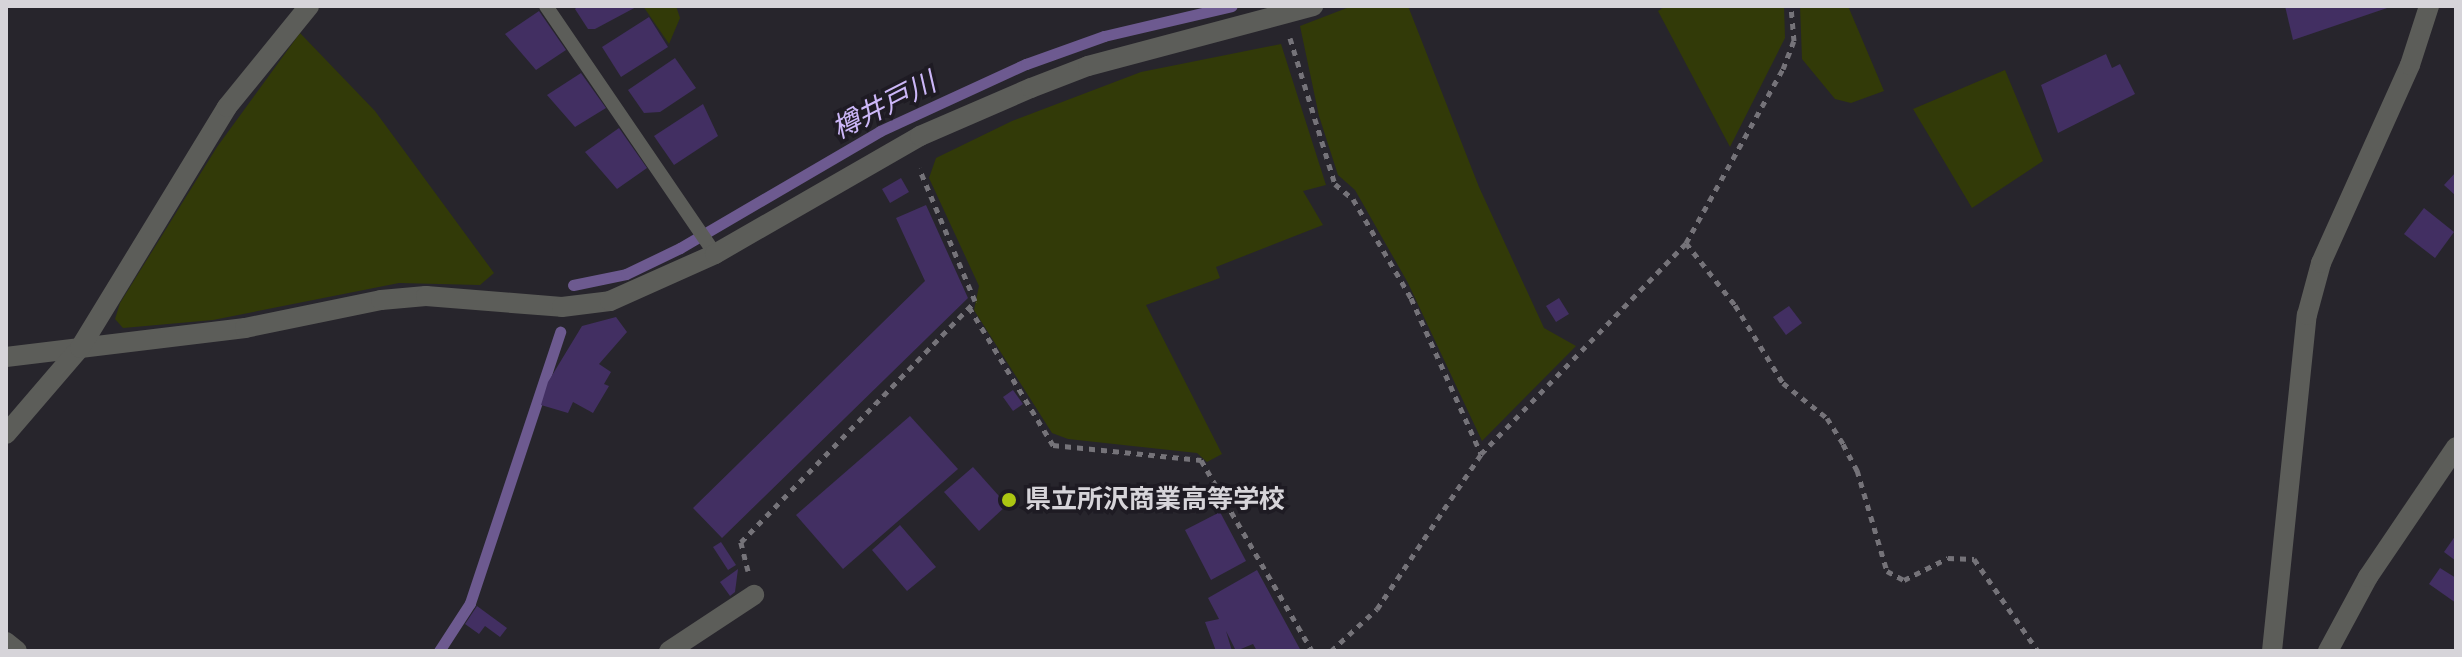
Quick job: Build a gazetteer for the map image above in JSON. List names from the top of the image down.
{
  "water": ["樽井戸川"],
  "places": ["県立所沢商業高等学校"]
}
